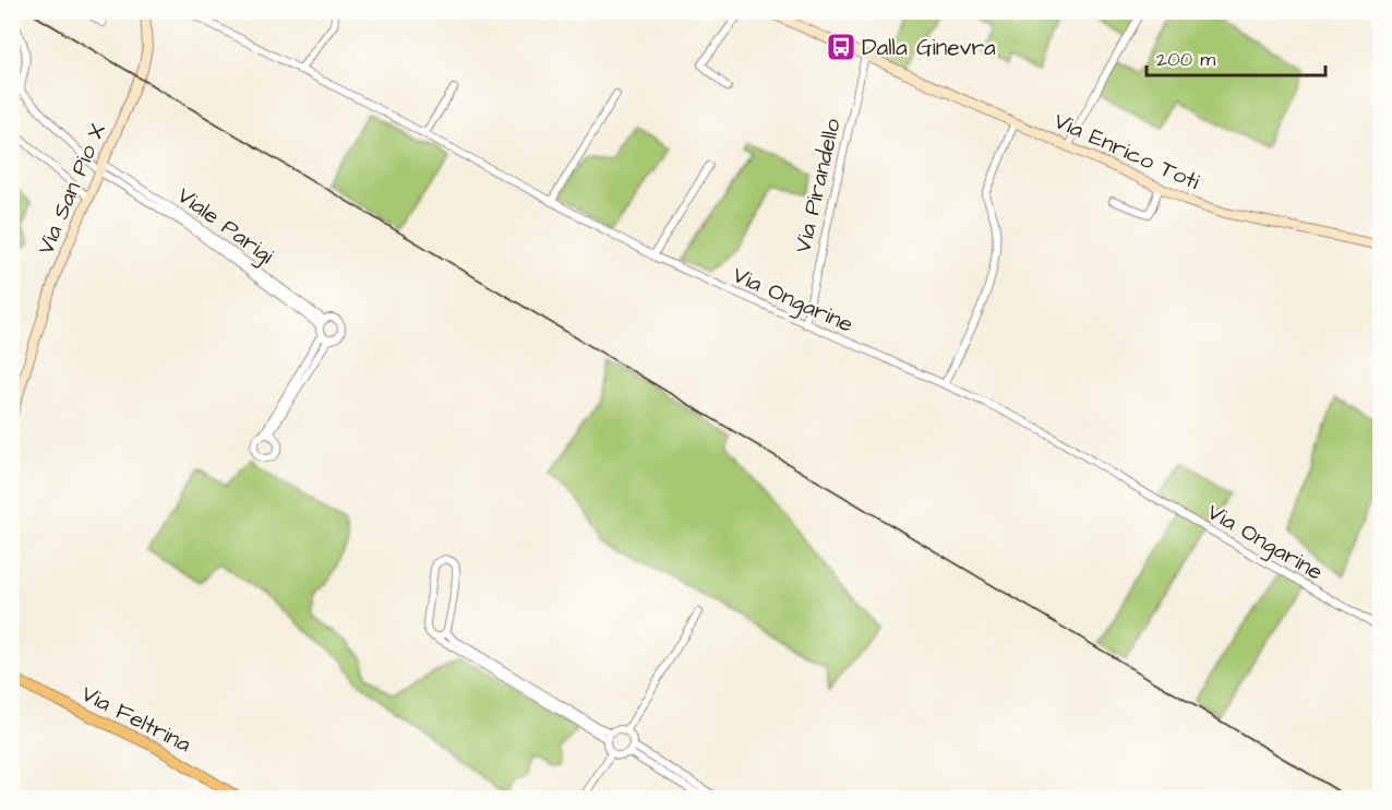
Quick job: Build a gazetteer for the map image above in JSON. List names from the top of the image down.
{
  "streets": {
    "main road": ["Via Enrico Toti", "Via San Pio X", "Via Feltrina"],
    "street": ["Via Pirandello", "Viale Parigi", "Via Ongarine"]
  },
  "crossings": [
    ["Via Enrico Toti", "Via Pirandello"],
    ["Via Pirandello", "Via Ongarine"],
    ["Via San Pio X", "Viale Parigi"]
  ],
  "places": {
    "bus stop": ["Dalla Ginevra"]
  },
  "scale_bar": "200 m"
}
